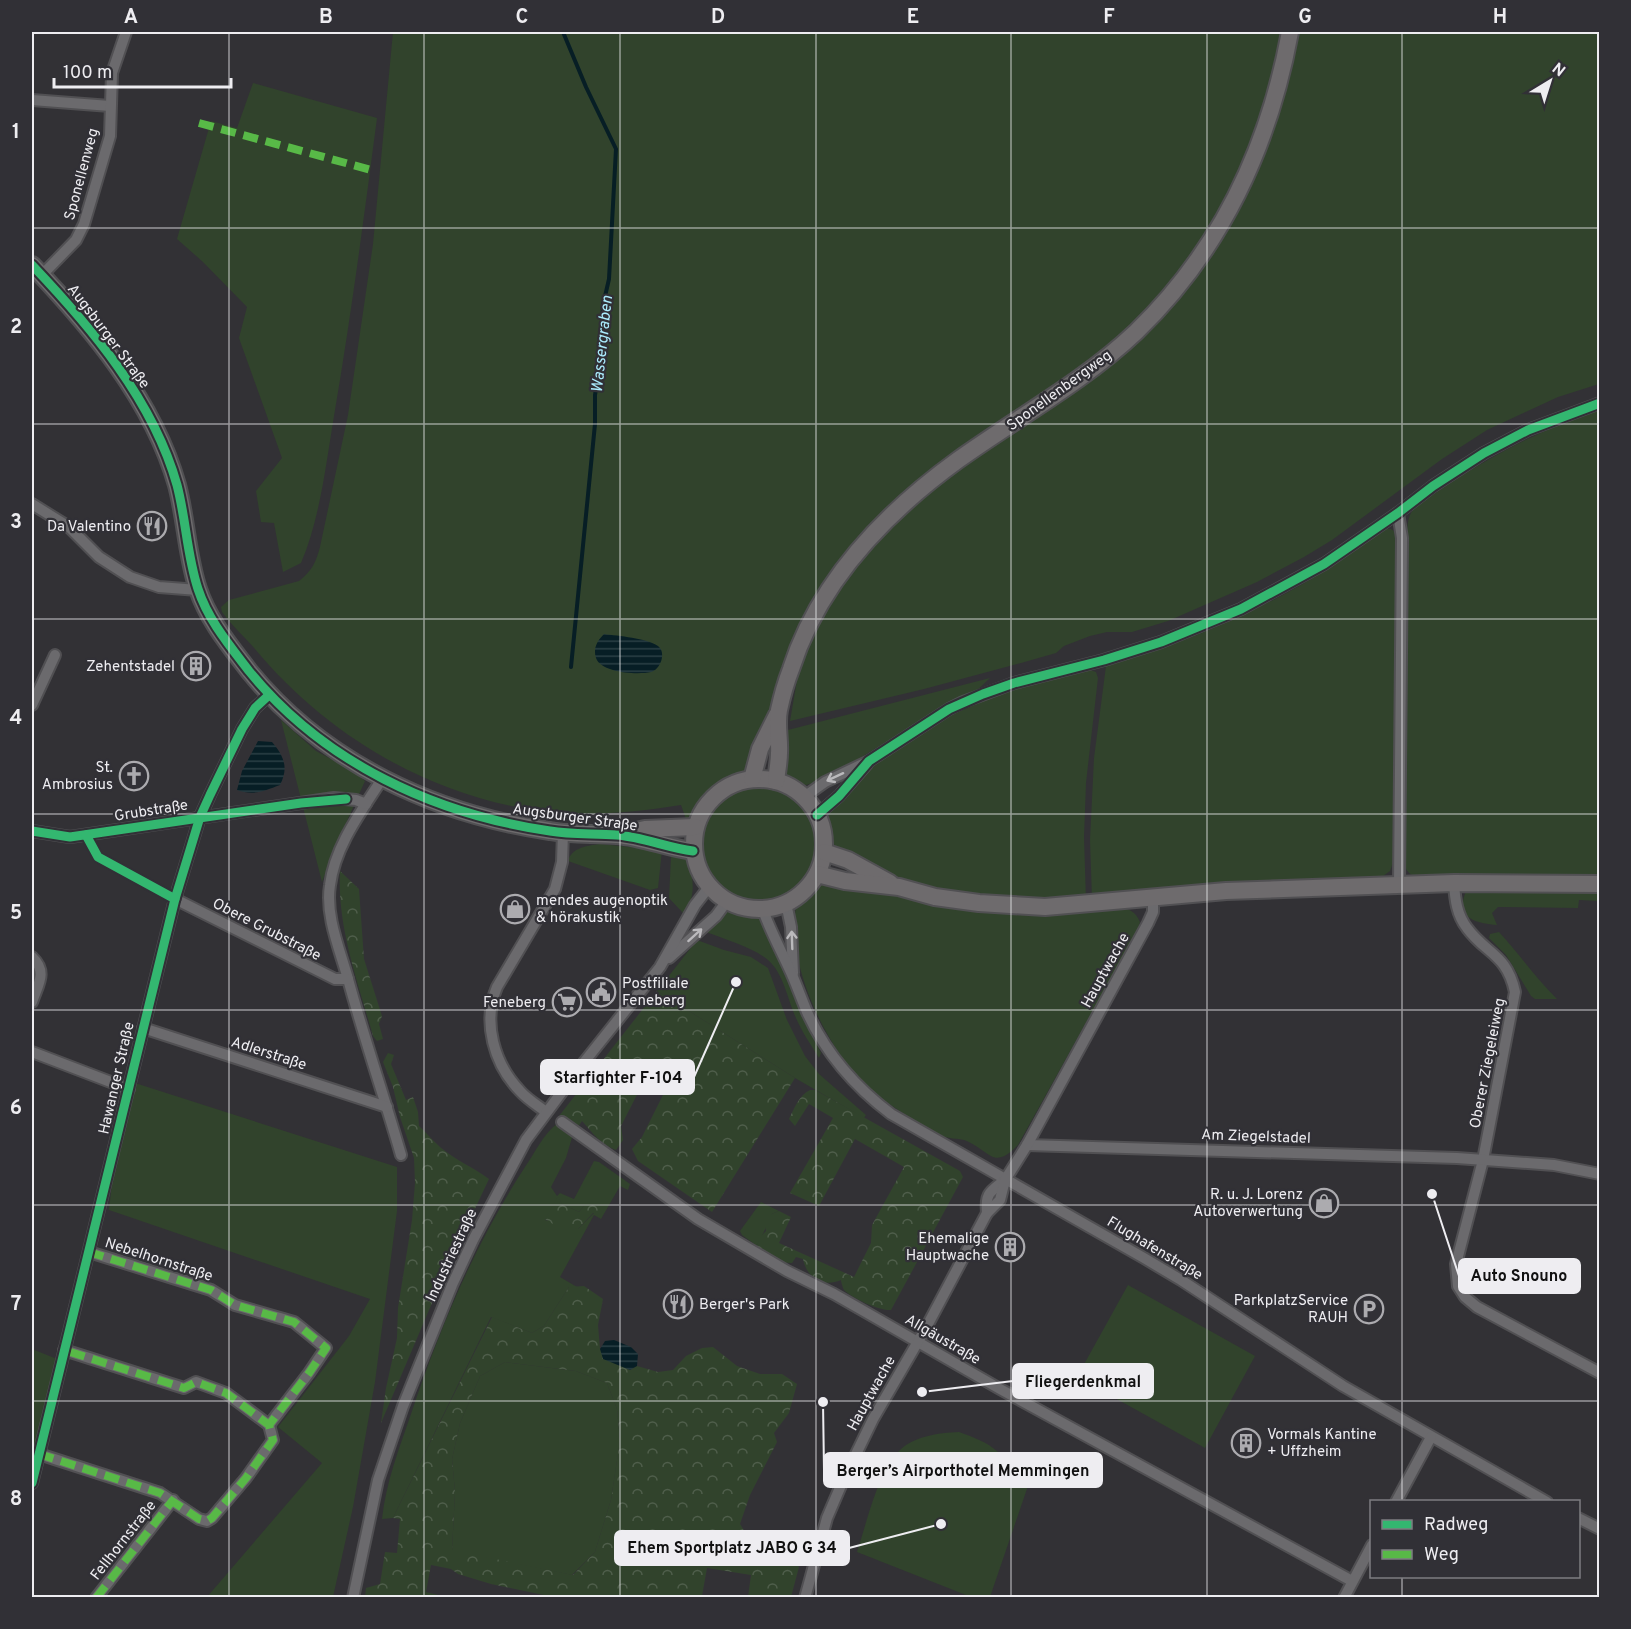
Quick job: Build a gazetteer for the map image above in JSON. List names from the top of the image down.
{
  "streets": {
    "street": [
      "Sponellenweg",
      "Augsburger Straße",
      "Sponellenbergweg",
      "Grubstraße",
      "Obere Grubstraße",
      "Hauptwache",
      "Adlerstraße",
      "Oberer Ziegeleiweg",
      "Hawanger Straße",
      "Am Ziegelstadel",
      "Flughafenstraße",
      "Industriestraße",
      "Nebelhornstraße",
      "Allgäustraße",
      "Fellhornstraße"
    ]
  },
  "crossings": [
    ["Sponellenweg", "Augsburger Straße"],
    ["Augsburger Straße", "Sponellenbergweg"],
    ["Augsburger Straße", "Hawanger Straße"],
    ["Augsburger Straße", "Flughafenstraße"],
    ["Augsburger Straße", "Industriestraße"],
    ["Sponellenbergweg", "Flughafenstraße"],
    ["Sponellenbergweg", "Industriestraße"],
    ["Grubstraße", "Hawanger Straße"],
    ["Obere Grubstraße", "Hawanger Straße"],
    ["Hauptwache", "Am Ziegelstadel"],
    ["Hauptwache", "Flughafenstraße"],
    ["Hauptwache", "Allgäustraße"],
    ["Adlerstraße", "Hawanger Straße"],
    ["Oberer Ziegeleiweg", "Am Ziegelstadel"],
    ["Hawanger Straße", "Nebelhornstraße"],
    ["Flughafenstraße", "Industriestraße"]
  ],
  "water": ["Wassergraben"],
  "places": {
    "restaurant": ["Da Valentino", "Berger's Park"],
    "building": ["Zehentstadel", "Ehemalige Hauptwache", "Vormals Kantine + Uffzheim"],
    "church": ["St. Ambrosius"],
    "shop": ["mendes augenoptik & hörakustik", "R. u. J. Lorenz Autoverwertung"],
    "other": [
      "Starfighter F-104",
      "Auto Snouno",
      "Fliegerdenkmal",
      "Berger’s Airporthotel Memmingen",
      "Ehem Sportplatz JABO G 34"
    ],
    "public building": ["Postfiliale Feneberg"],
    "supermarket": ["Feneberg"],
    "parking": ["ParkplatzService RAUH"]
  },
  "legend": ["Radweg", "Weg"],
  "scale_bar": "100 m",
  "north": "top right",
  "grid": {
    "columns": [
      "A",
      "B",
      "C",
      "D",
      "E",
      "F",
      "G",
      "H"
    ],
    "rows": [
      "1",
      "2",
      "3",
      "4",
      "5",
      "6",
      "7",
      "8"
    ]
  }
}
